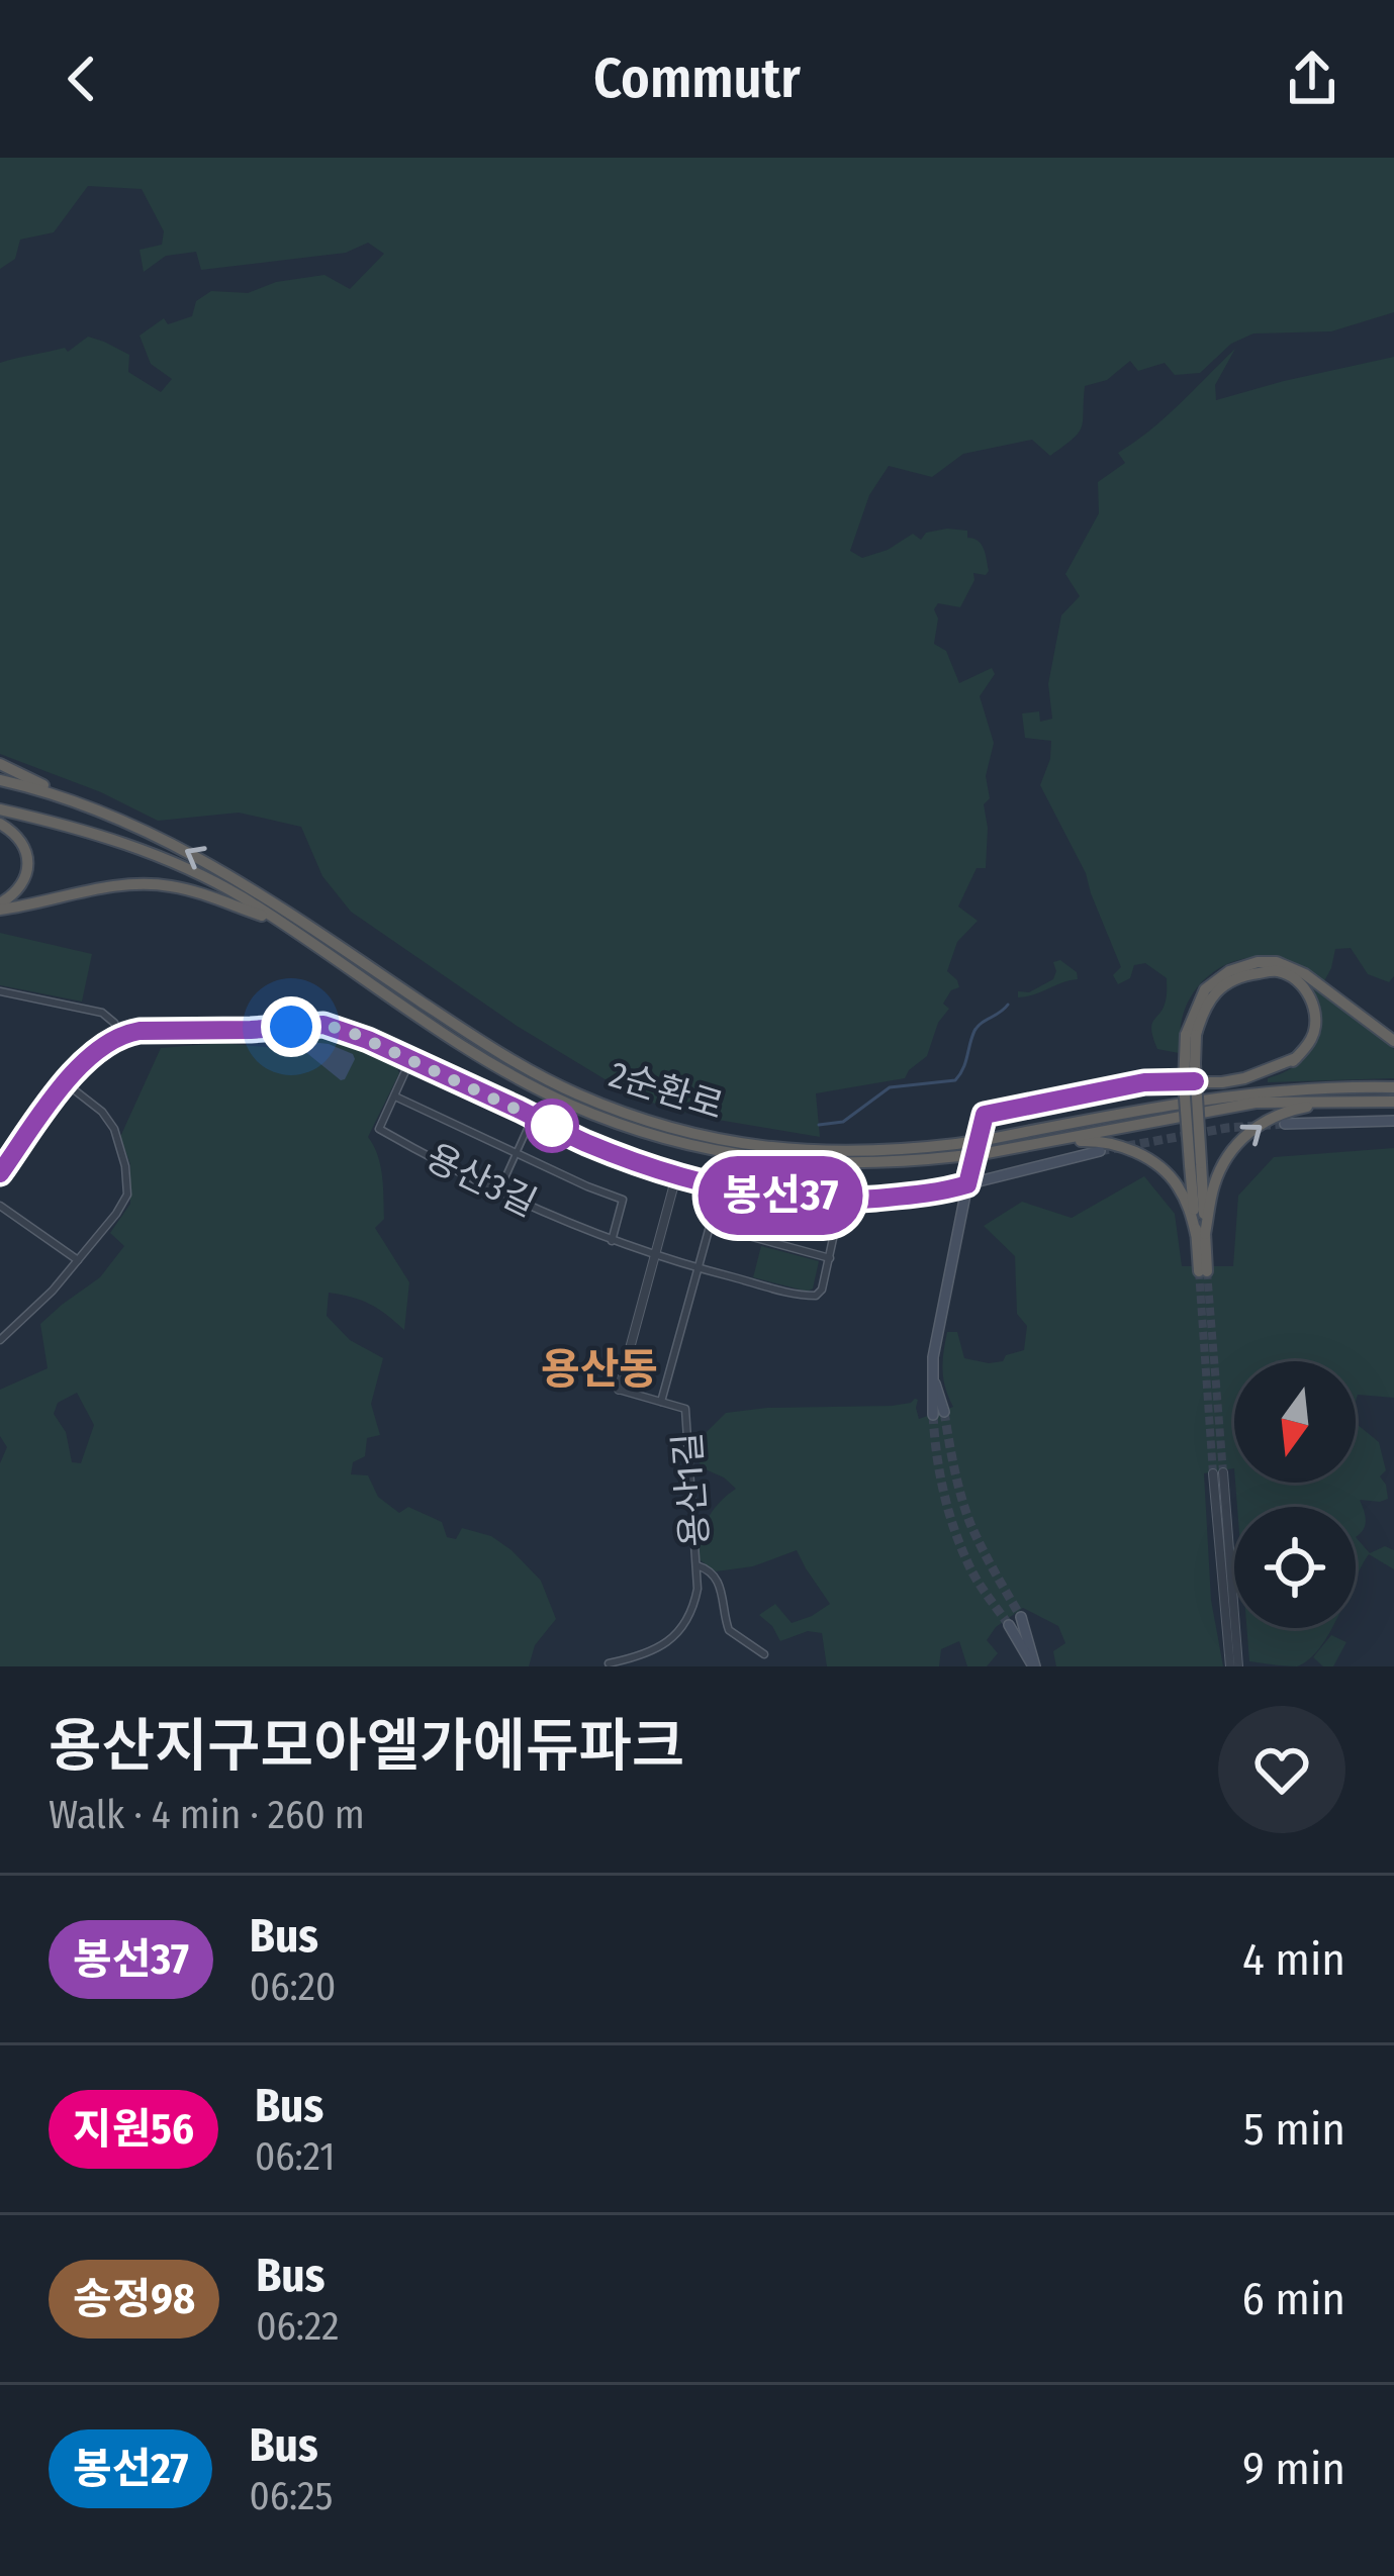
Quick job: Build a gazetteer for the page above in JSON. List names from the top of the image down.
{
  "streets": {
    "highway": ["2순환로"],
    "street": ["용산3길", "용산1길"]
  },
  "districts": ["용산동"],
  "lines": ["bus line 봉선37"],
  "north": "bottom",
  "page": {
    "header": "Commutr",
    "on_map": "봉선37",
    "heading": ["용산지구모아엘가에듀파크", "Walk · 4 min · 260 m"],
    "list": [
      {
        "mark": "봉선37",
        "name": "Bus",
        "note": "06:20",
        "value": "4 min"
      },
      {
        "mark": "지원56",
        "name": "Bus",
        "note": "06:21",
        "value": "5 min"
      },
      {
        "mark": "송정98",
        "name": "Bus",
        "note": "06:22",
        "value": "6 min"
      },
      {
        "mark": "봉선27",
        "name": "Bus",
        "note": "06:25",
        "value": "9 min"
      }
    ]
  }
}
